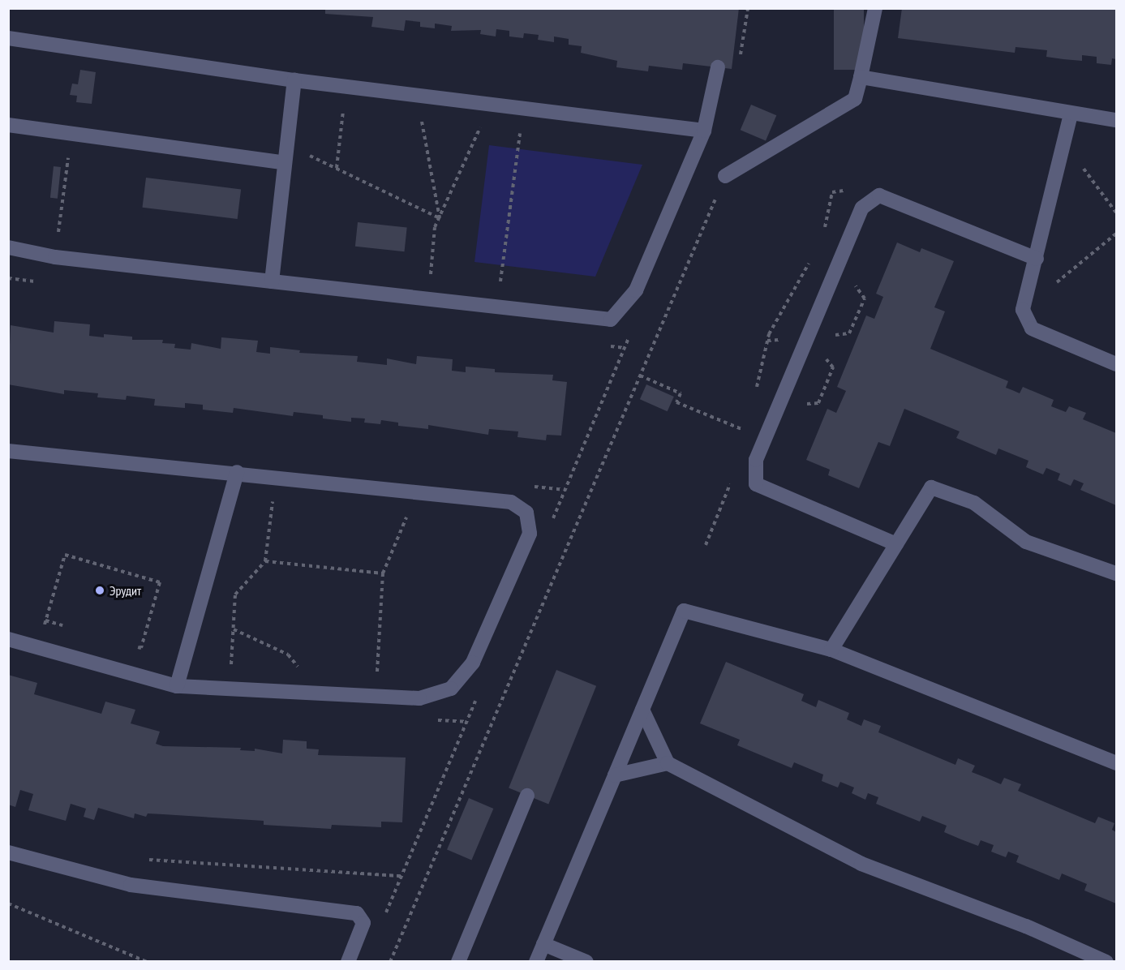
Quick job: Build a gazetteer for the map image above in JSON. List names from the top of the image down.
{
  "places": ["Эрудит"]
}
